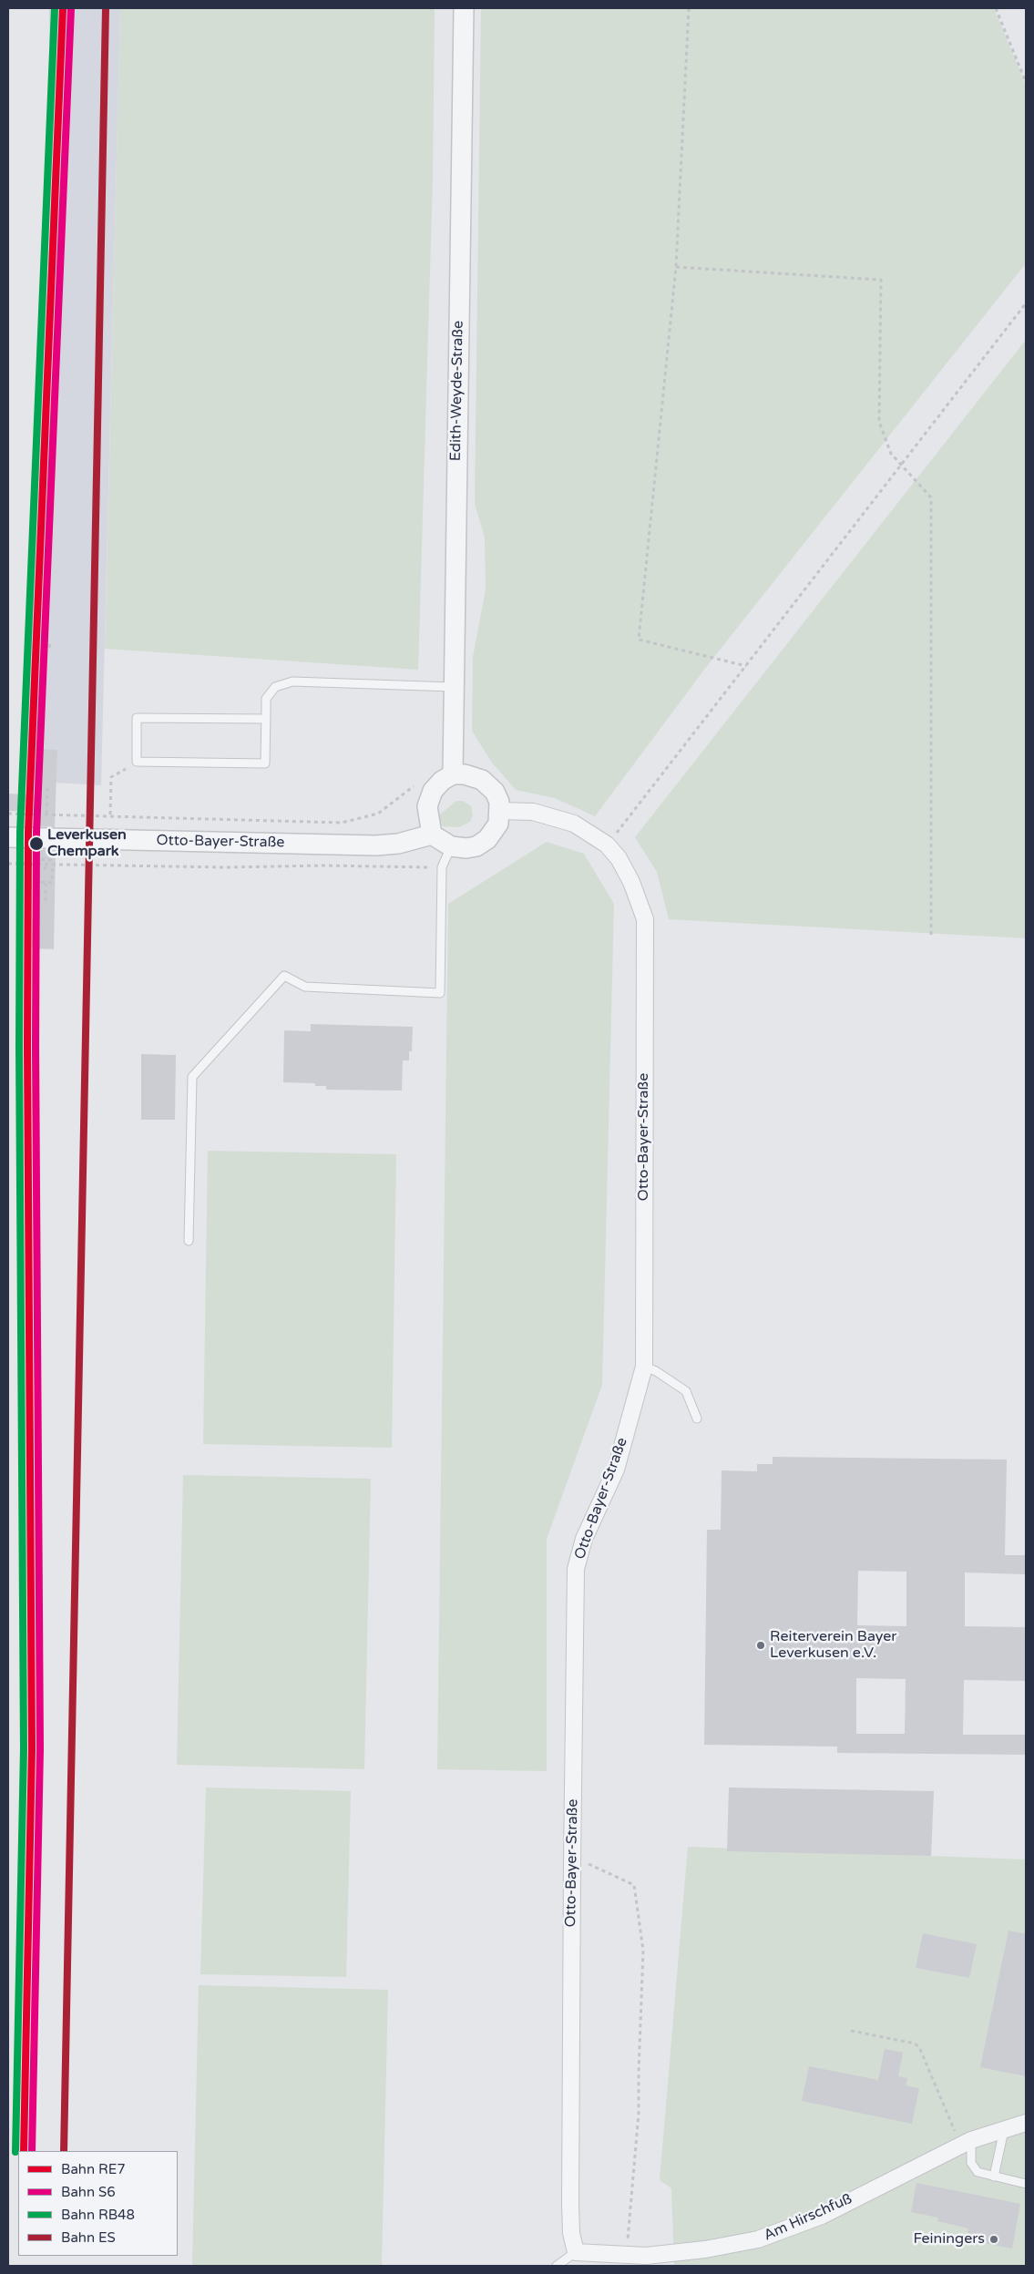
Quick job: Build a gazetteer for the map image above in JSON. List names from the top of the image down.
{
  "streets": {
    "street": ["Edith-Weyde-Straße", "Otto-Bayer-Straße", "Am Hirschfuß"]
  },
  "crossings": [
    ["Edith-Weyde-Straße", "Otto-Bayer-Straße"],
    ["Otto-Bayer-Straße", "Am Hirschfuß"]
  ],
  "places": ["Leverkusen Chempark", "Reiterverein Bayer Leverkusen e.V.", "Feiningers"],
  "lines": [
    "rail line RE7",
    "rail line S6",
    "rail line RB48",
    "rail line ES"
  ],
  "legend": [
    "Bahn RE7",
    "Bahn S6",
    "Bahn RB48",
    "Bahn ES"
  ]
}
